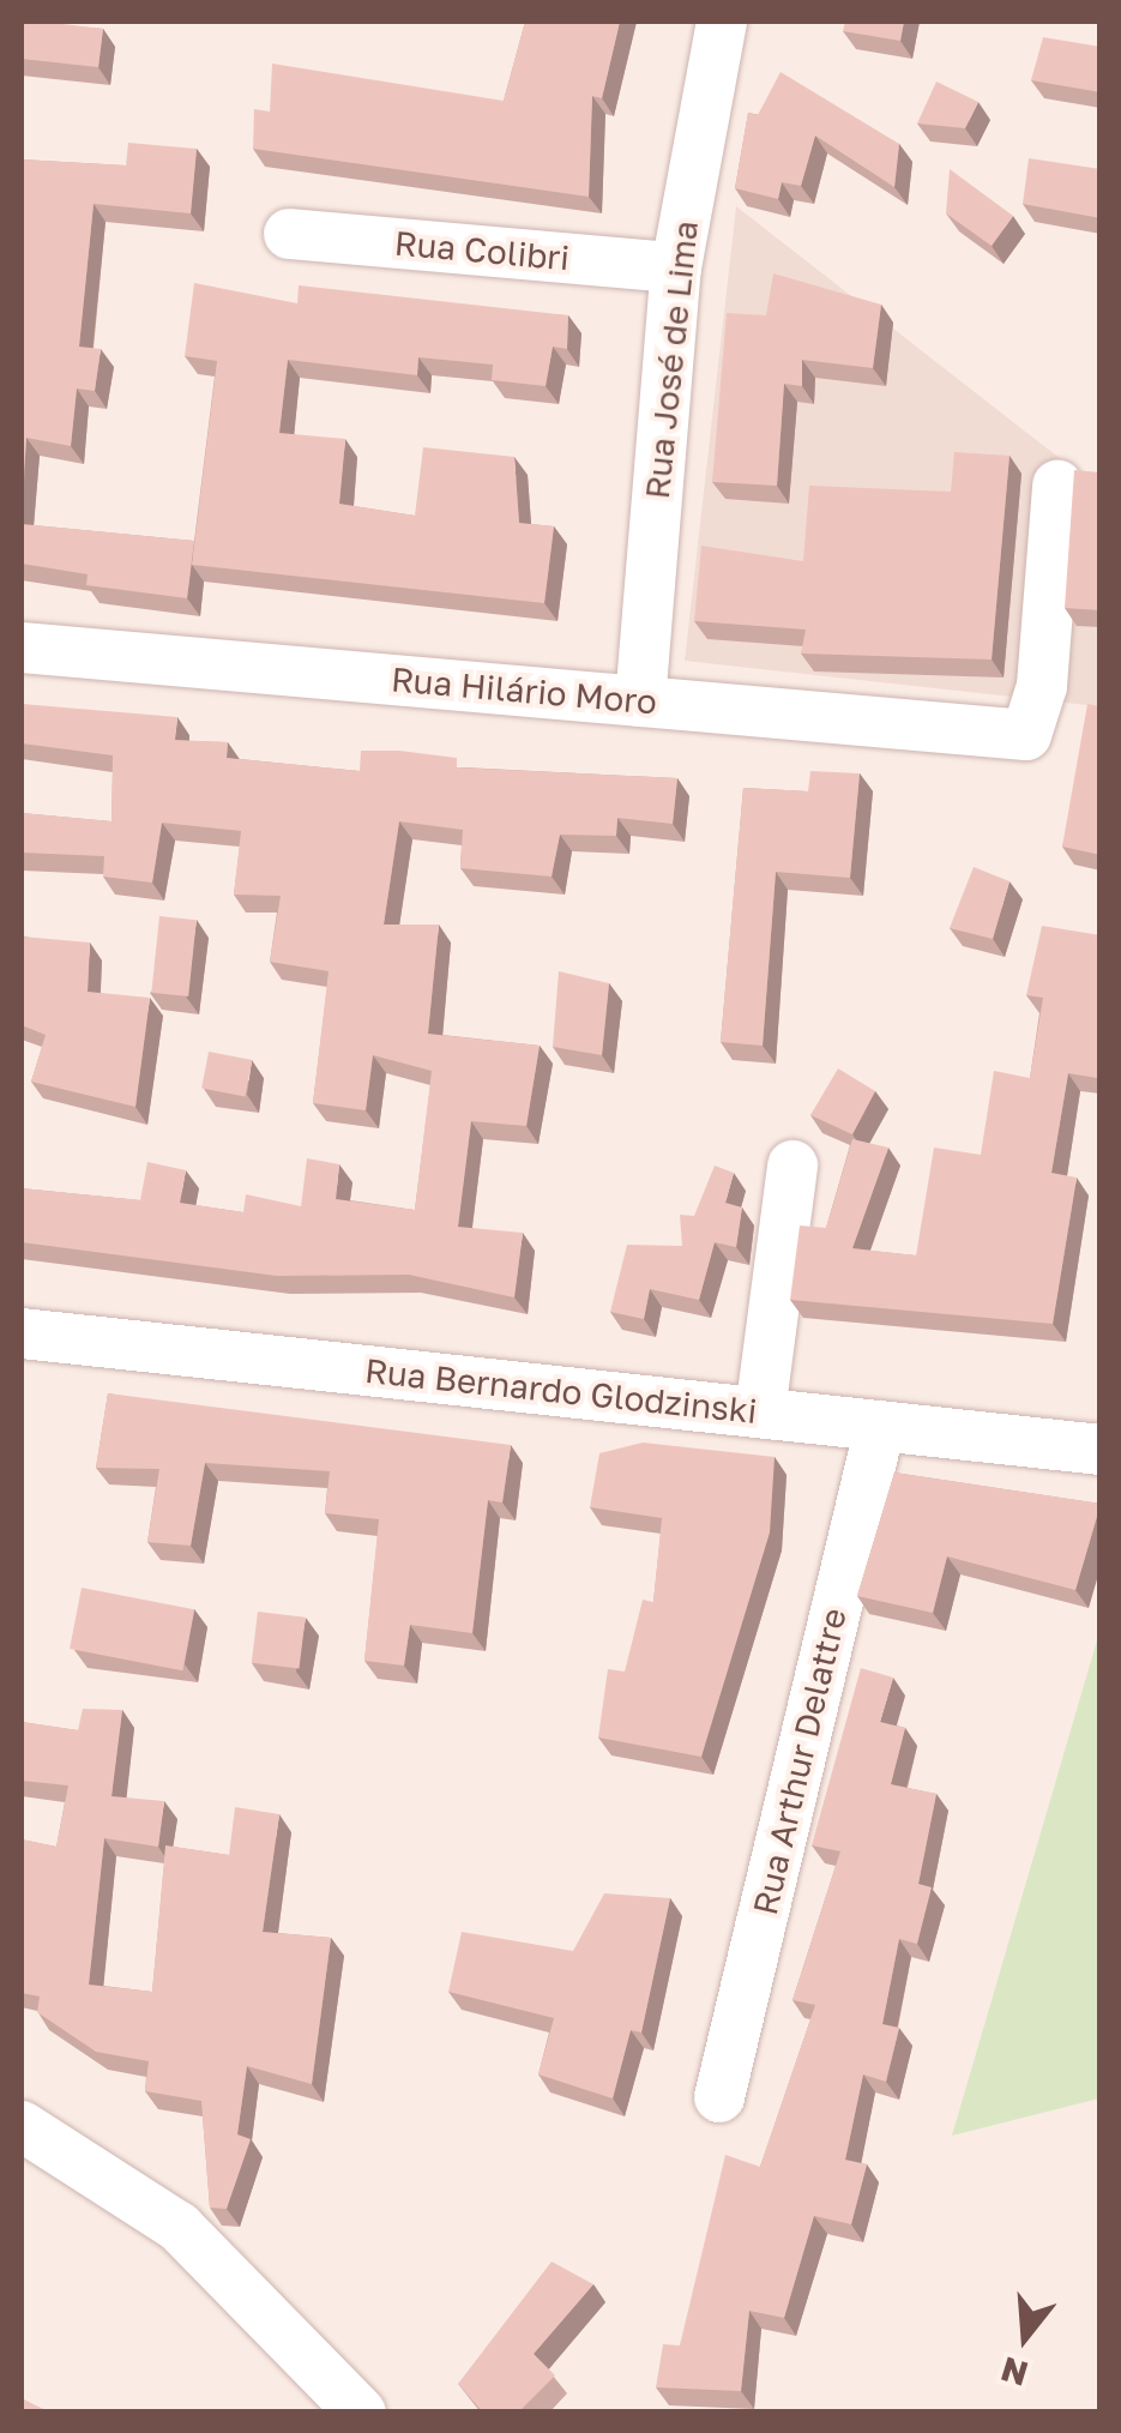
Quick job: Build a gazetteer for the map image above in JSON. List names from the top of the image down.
{
  "streets": {
    "street": [
      "Rua Colibri",
      "Rua José de Lima",
      "Rua Hilário Moro",
      "Rua Bernardo Glodzinski",
      "Rua Arthur Delattre"
    ]
  },
  "crossings": [
    ["Rua Colibri", "Rua José de Lima"],
    ["Rua José de Lima", "Rua Hilário Moro"],
    ["Rua Bernardo Glodzinski", "Rua Arthur Delattre"]
  ],
  "north": "bottom"
}
